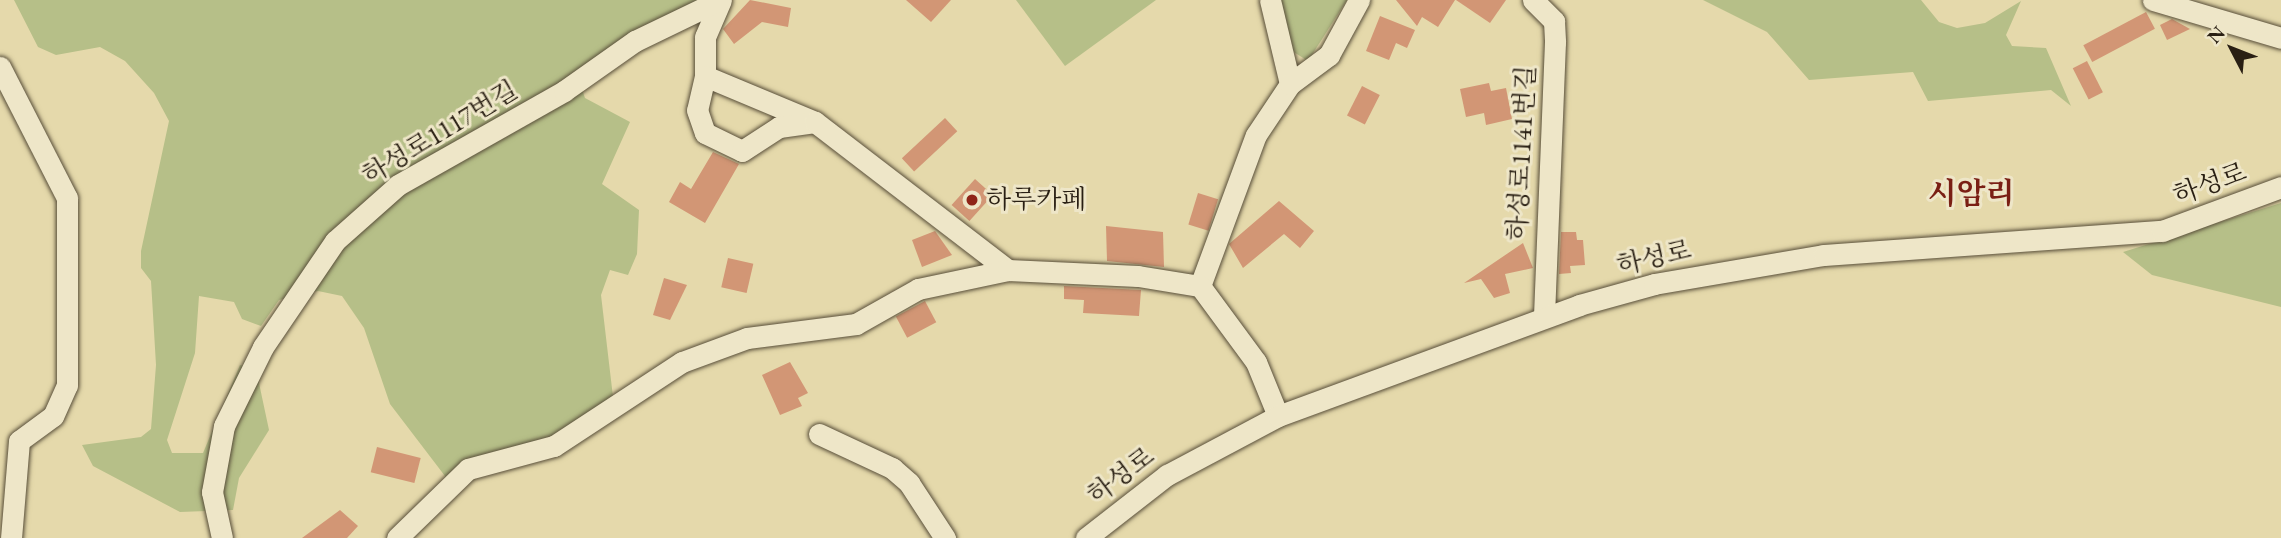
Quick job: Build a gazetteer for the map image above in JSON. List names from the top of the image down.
{
  "streets": {
    "street": ["하성로1117번길", "하성로1141번길", "하성로"]
  },
  "crossings": [
    ["하성로1141번길", "하성로"]
  ],
  "districts": ["시암리"],
  "places": ["하루카페"],
  "north": "top left"
}
